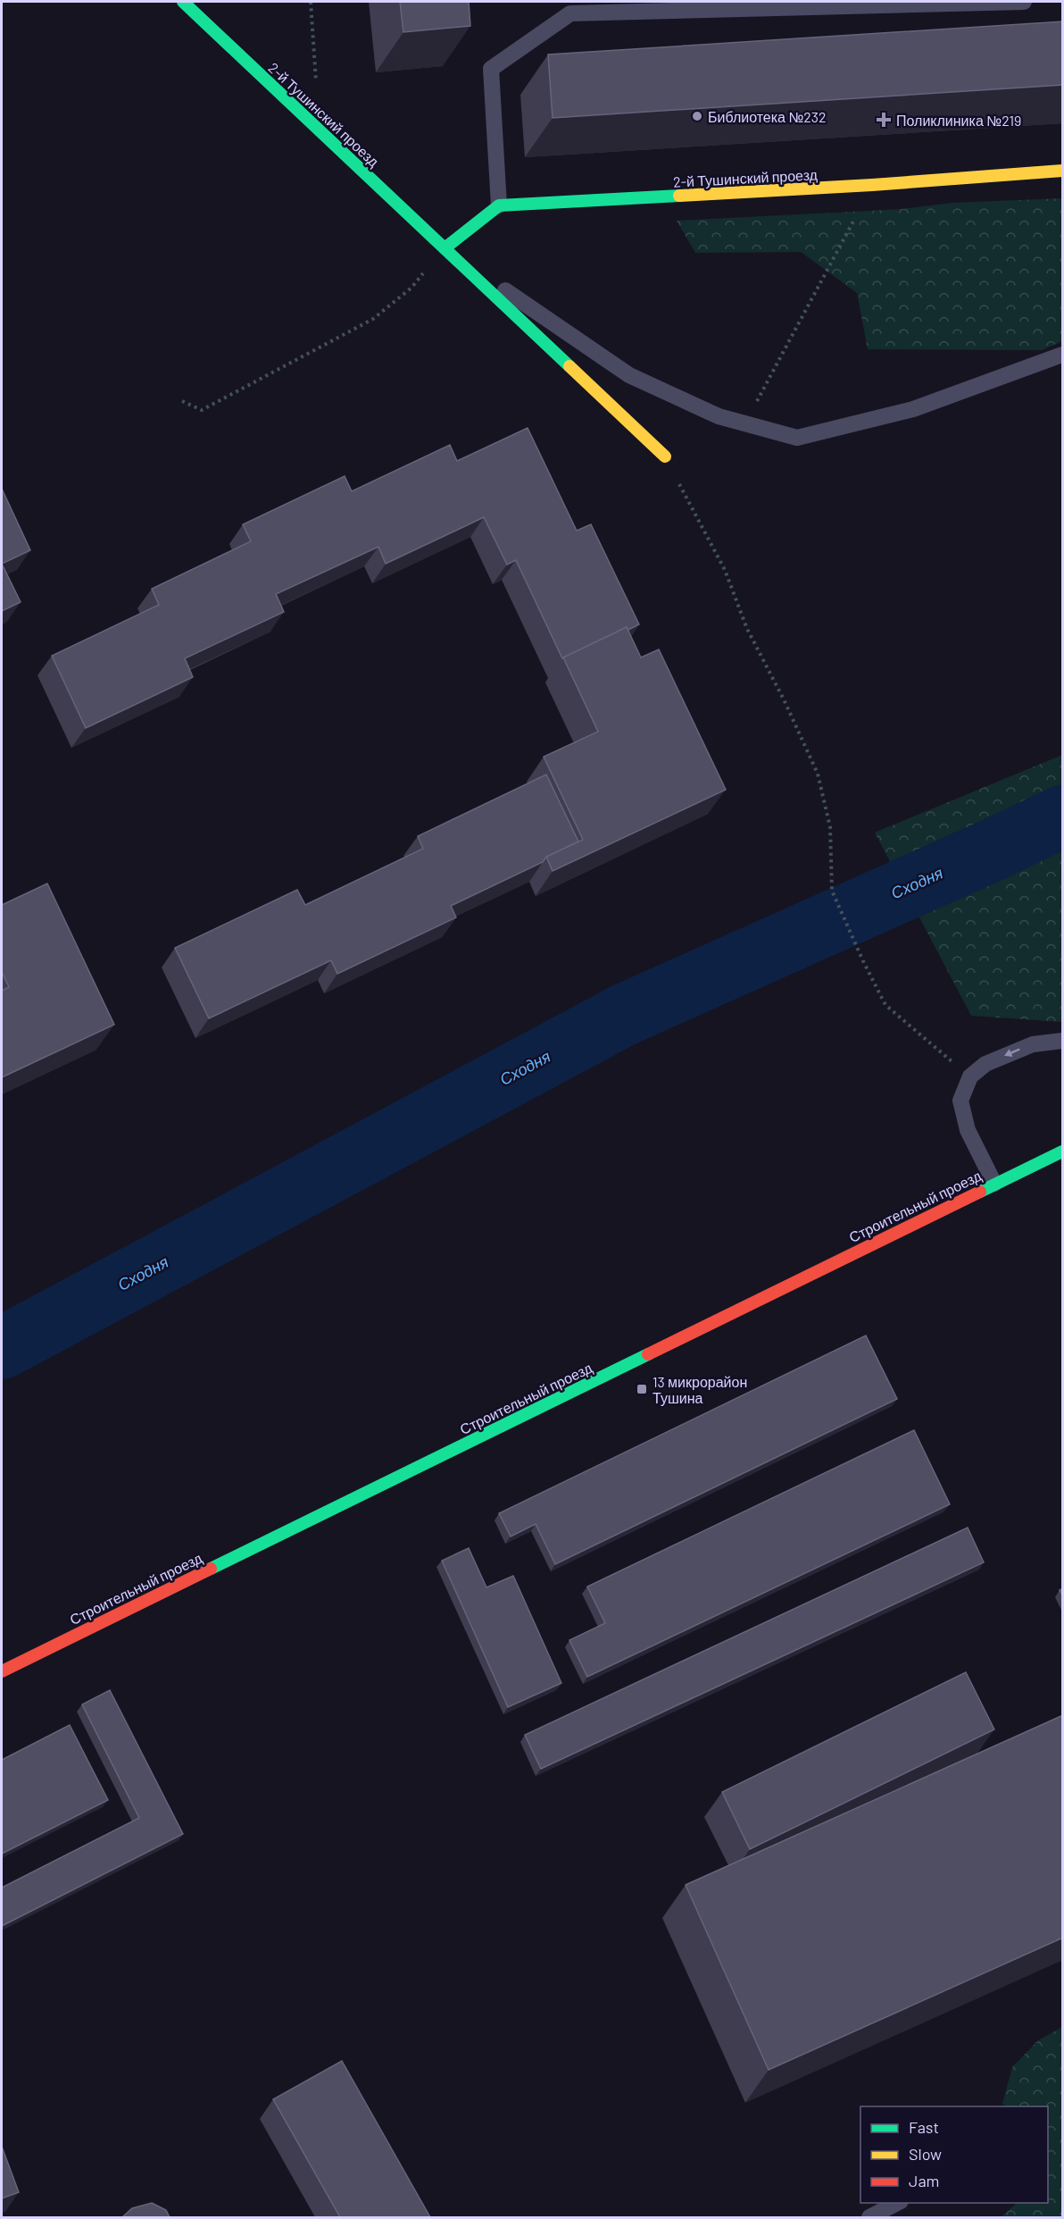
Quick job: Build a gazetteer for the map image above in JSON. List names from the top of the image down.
{
  "streets": {
    "street": ["2-й Тушинский проезд", "Строительный проезд"]
  },
  "water": ["Сходня"],
  "places": {
    "other": ["Библиотека №232"],
    "health": ["Поликлиника №219"],
    "transit": ["13 микрорайон Тушина"]
  },
  "legend": ["Fast", "Slow", "Jam"]
}
